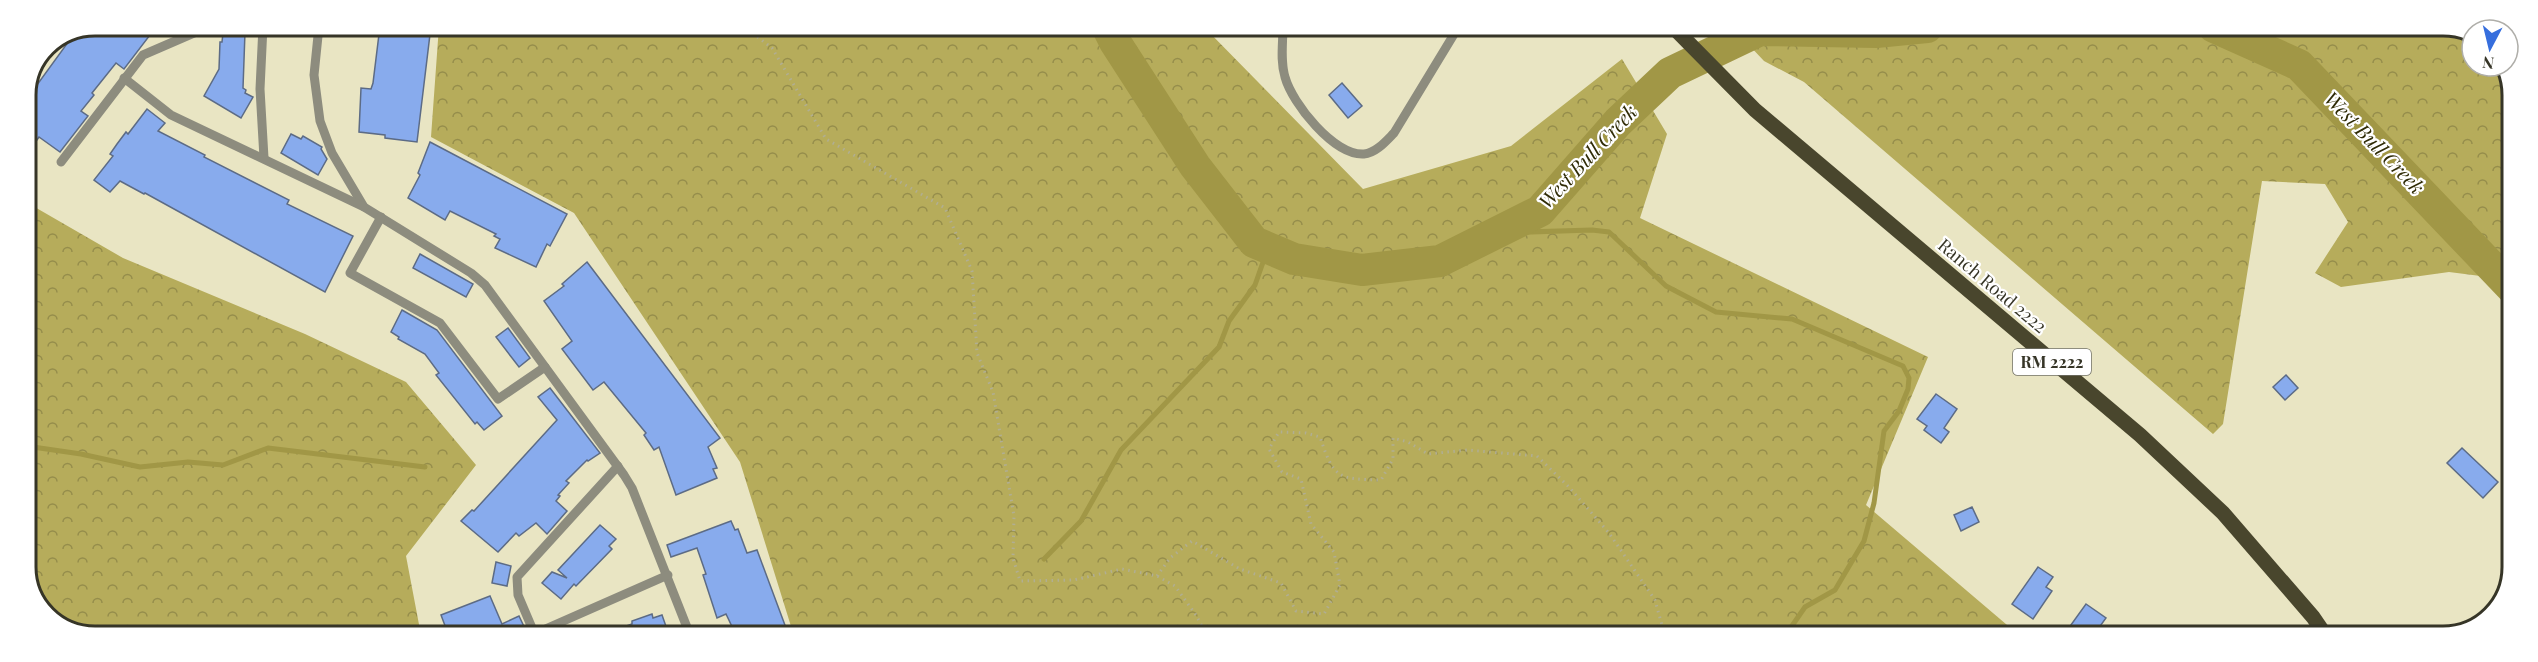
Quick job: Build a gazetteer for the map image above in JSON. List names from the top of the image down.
{
  "streets": {
    "main road": ["Ranch Road 2222", "RM 2222"]
  },
  "water": ["West Bull Creek"],
  "north": "bottom"
}
